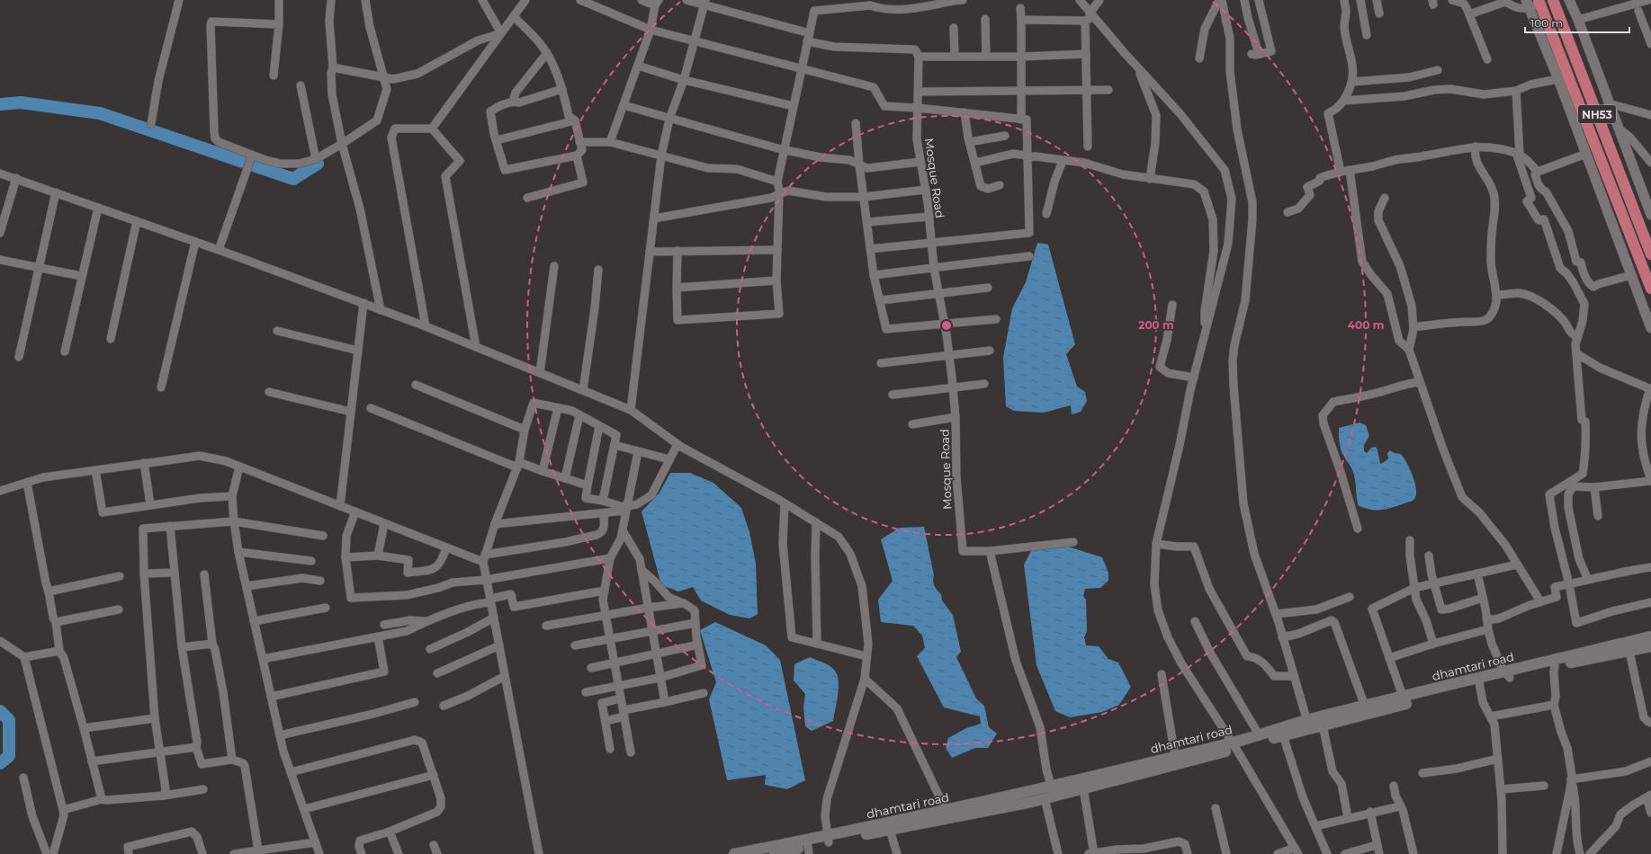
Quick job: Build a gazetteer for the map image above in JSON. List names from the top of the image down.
{
  "streets": {
    "highway": ["NH53"],
    "main road": ["dhamtari road"],
    "street": ["Mosque Road"]
  },
  "scale_bar": "100 m",
  "rings": ["200 m", "400 m"]
}
